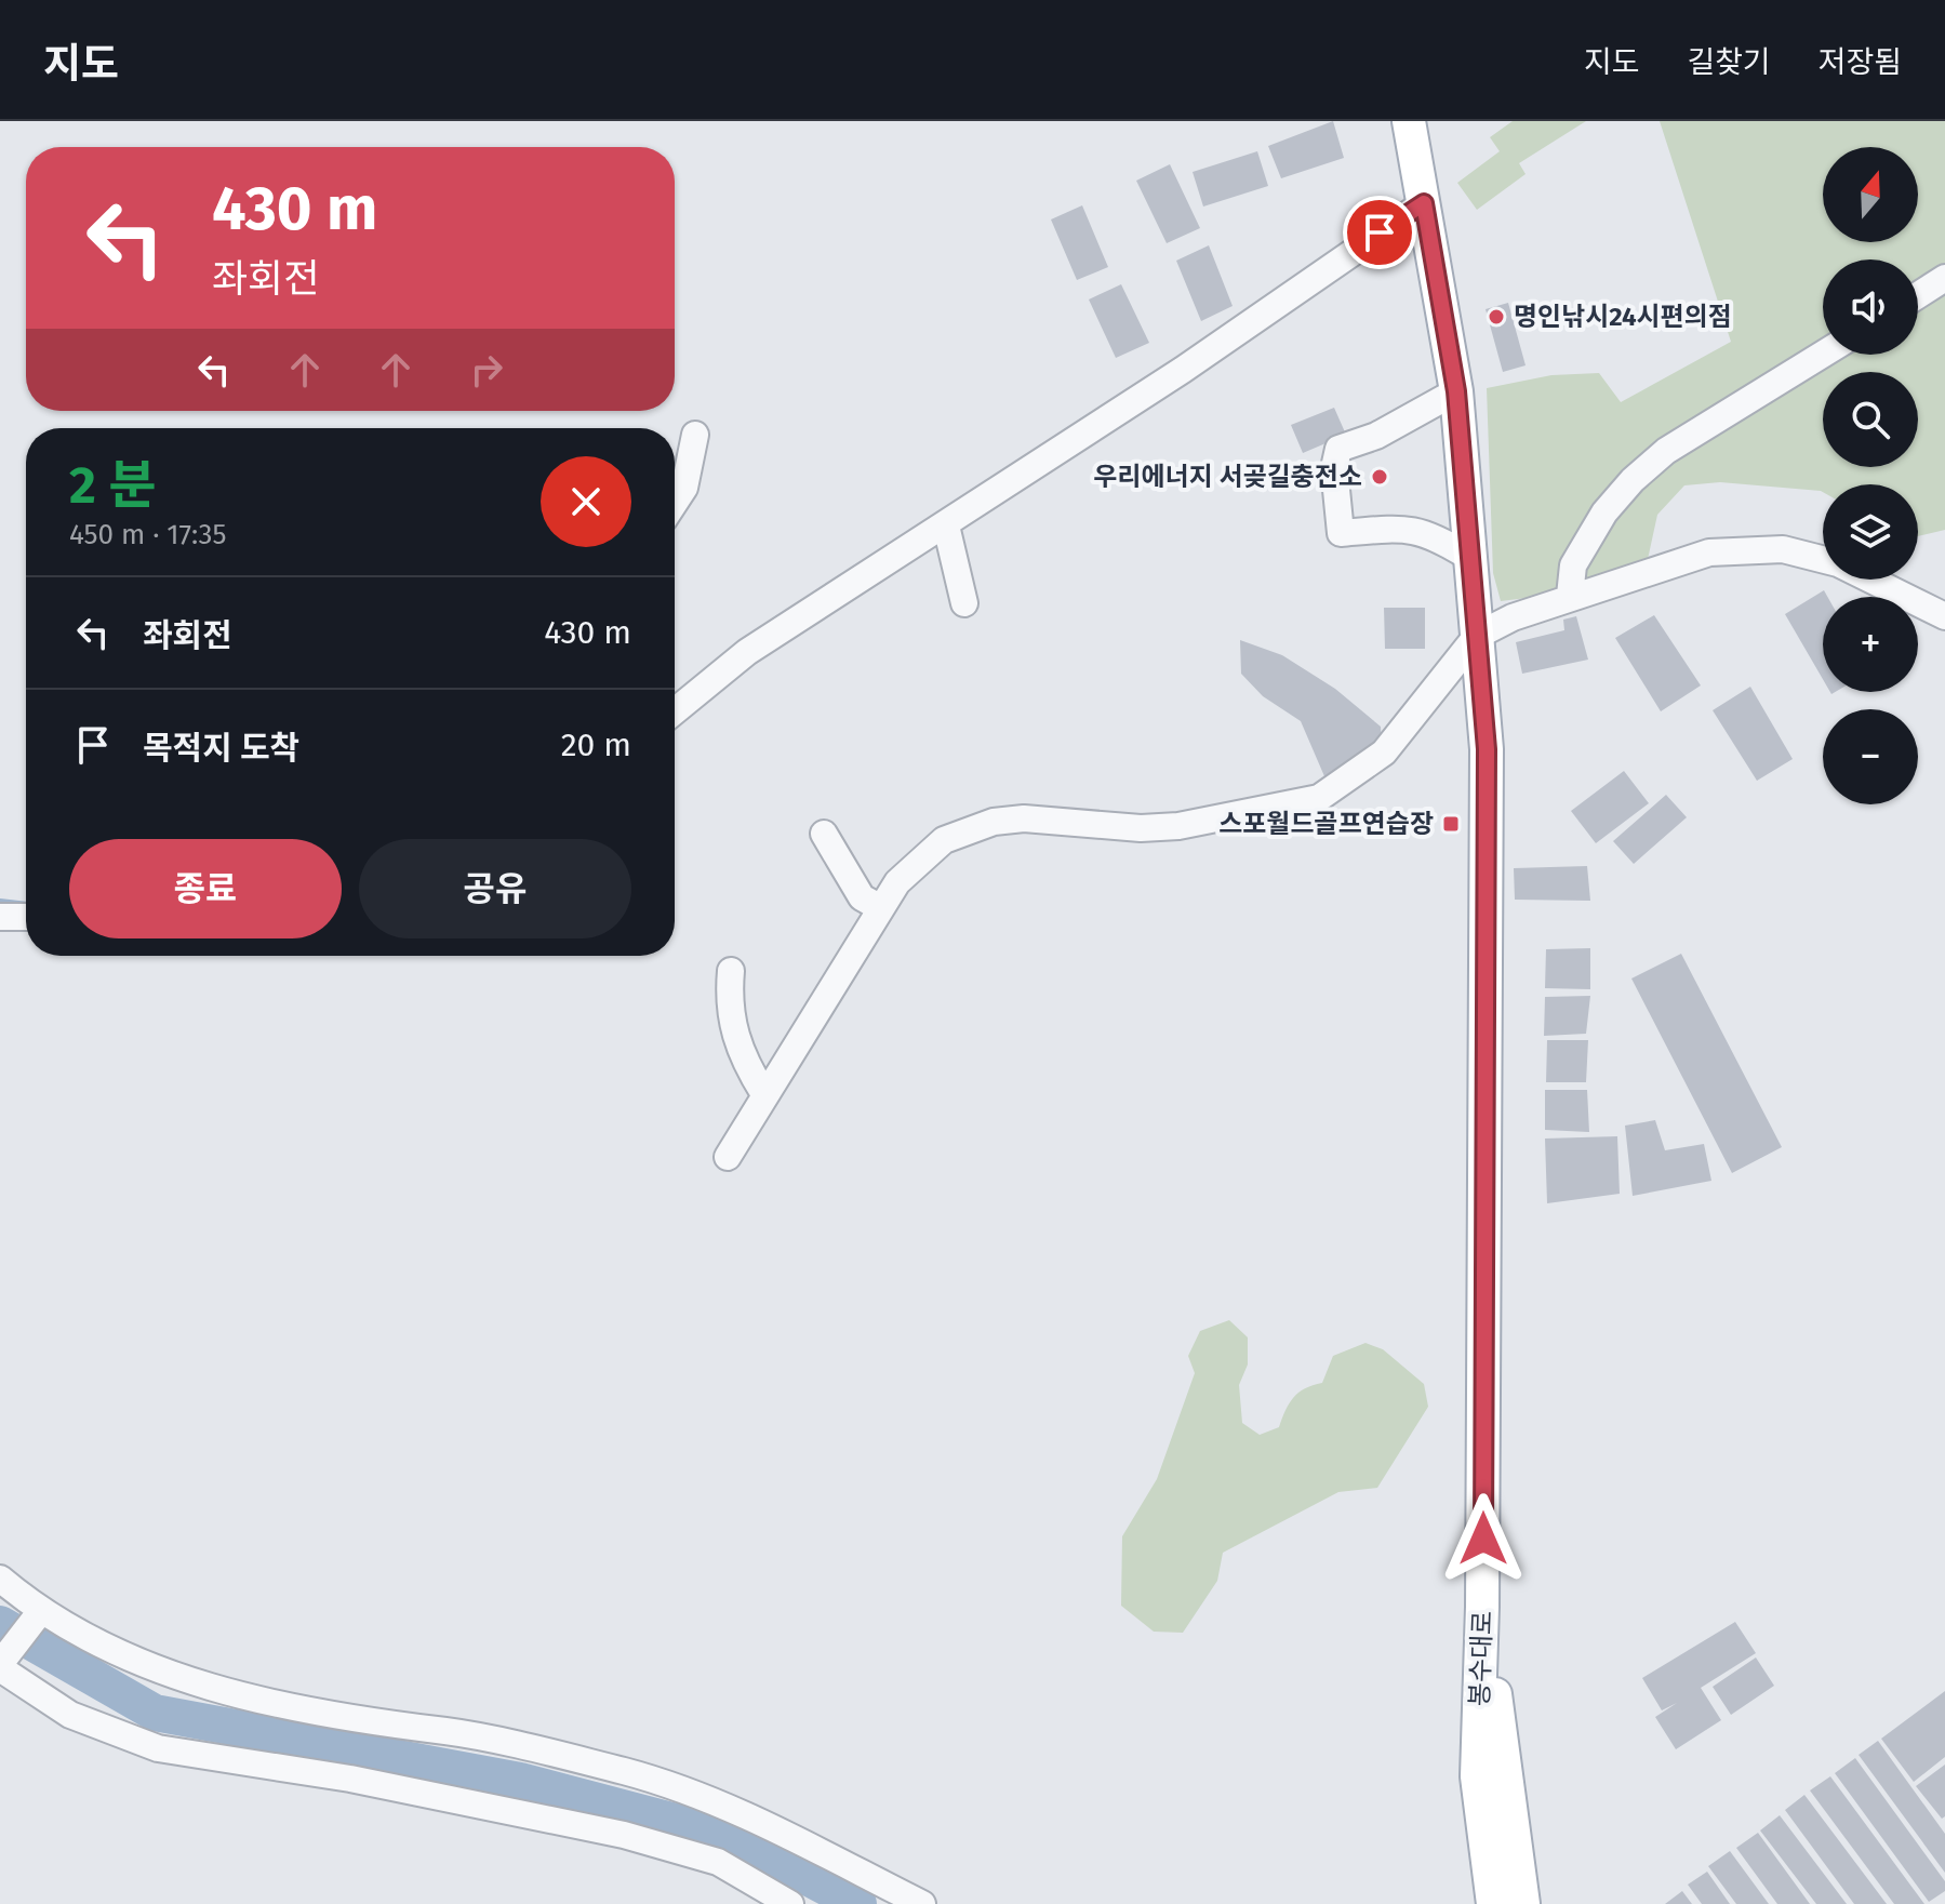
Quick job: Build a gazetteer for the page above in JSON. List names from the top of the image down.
{
  "streets": {
    "main road": ["봉수대로"]
  },
  "places": {
    "other": ["명인낚시24시편의점", "우리에너지 서곶길충전소"],
    "transit": ["스포월드골프연습장"]
  },
  "north": "top",
  "page": {
    "header": "지도",
    "nav": ["지도", "길찾기", "저장됨"],
    "map_buttons": ["+", "−"],
    "turn": ["430 m", "좌회전"],
    "heading": ["2 분", "450 m · 17:35"],
    "list": [
      {
        "name": "좌회전",
        "value": "430 m"
      },
      {
        "name": "목적지 도착",
        "value": "20 m"
      }
    ],
    "buttons": ["종료", "공유"]
  }
}
